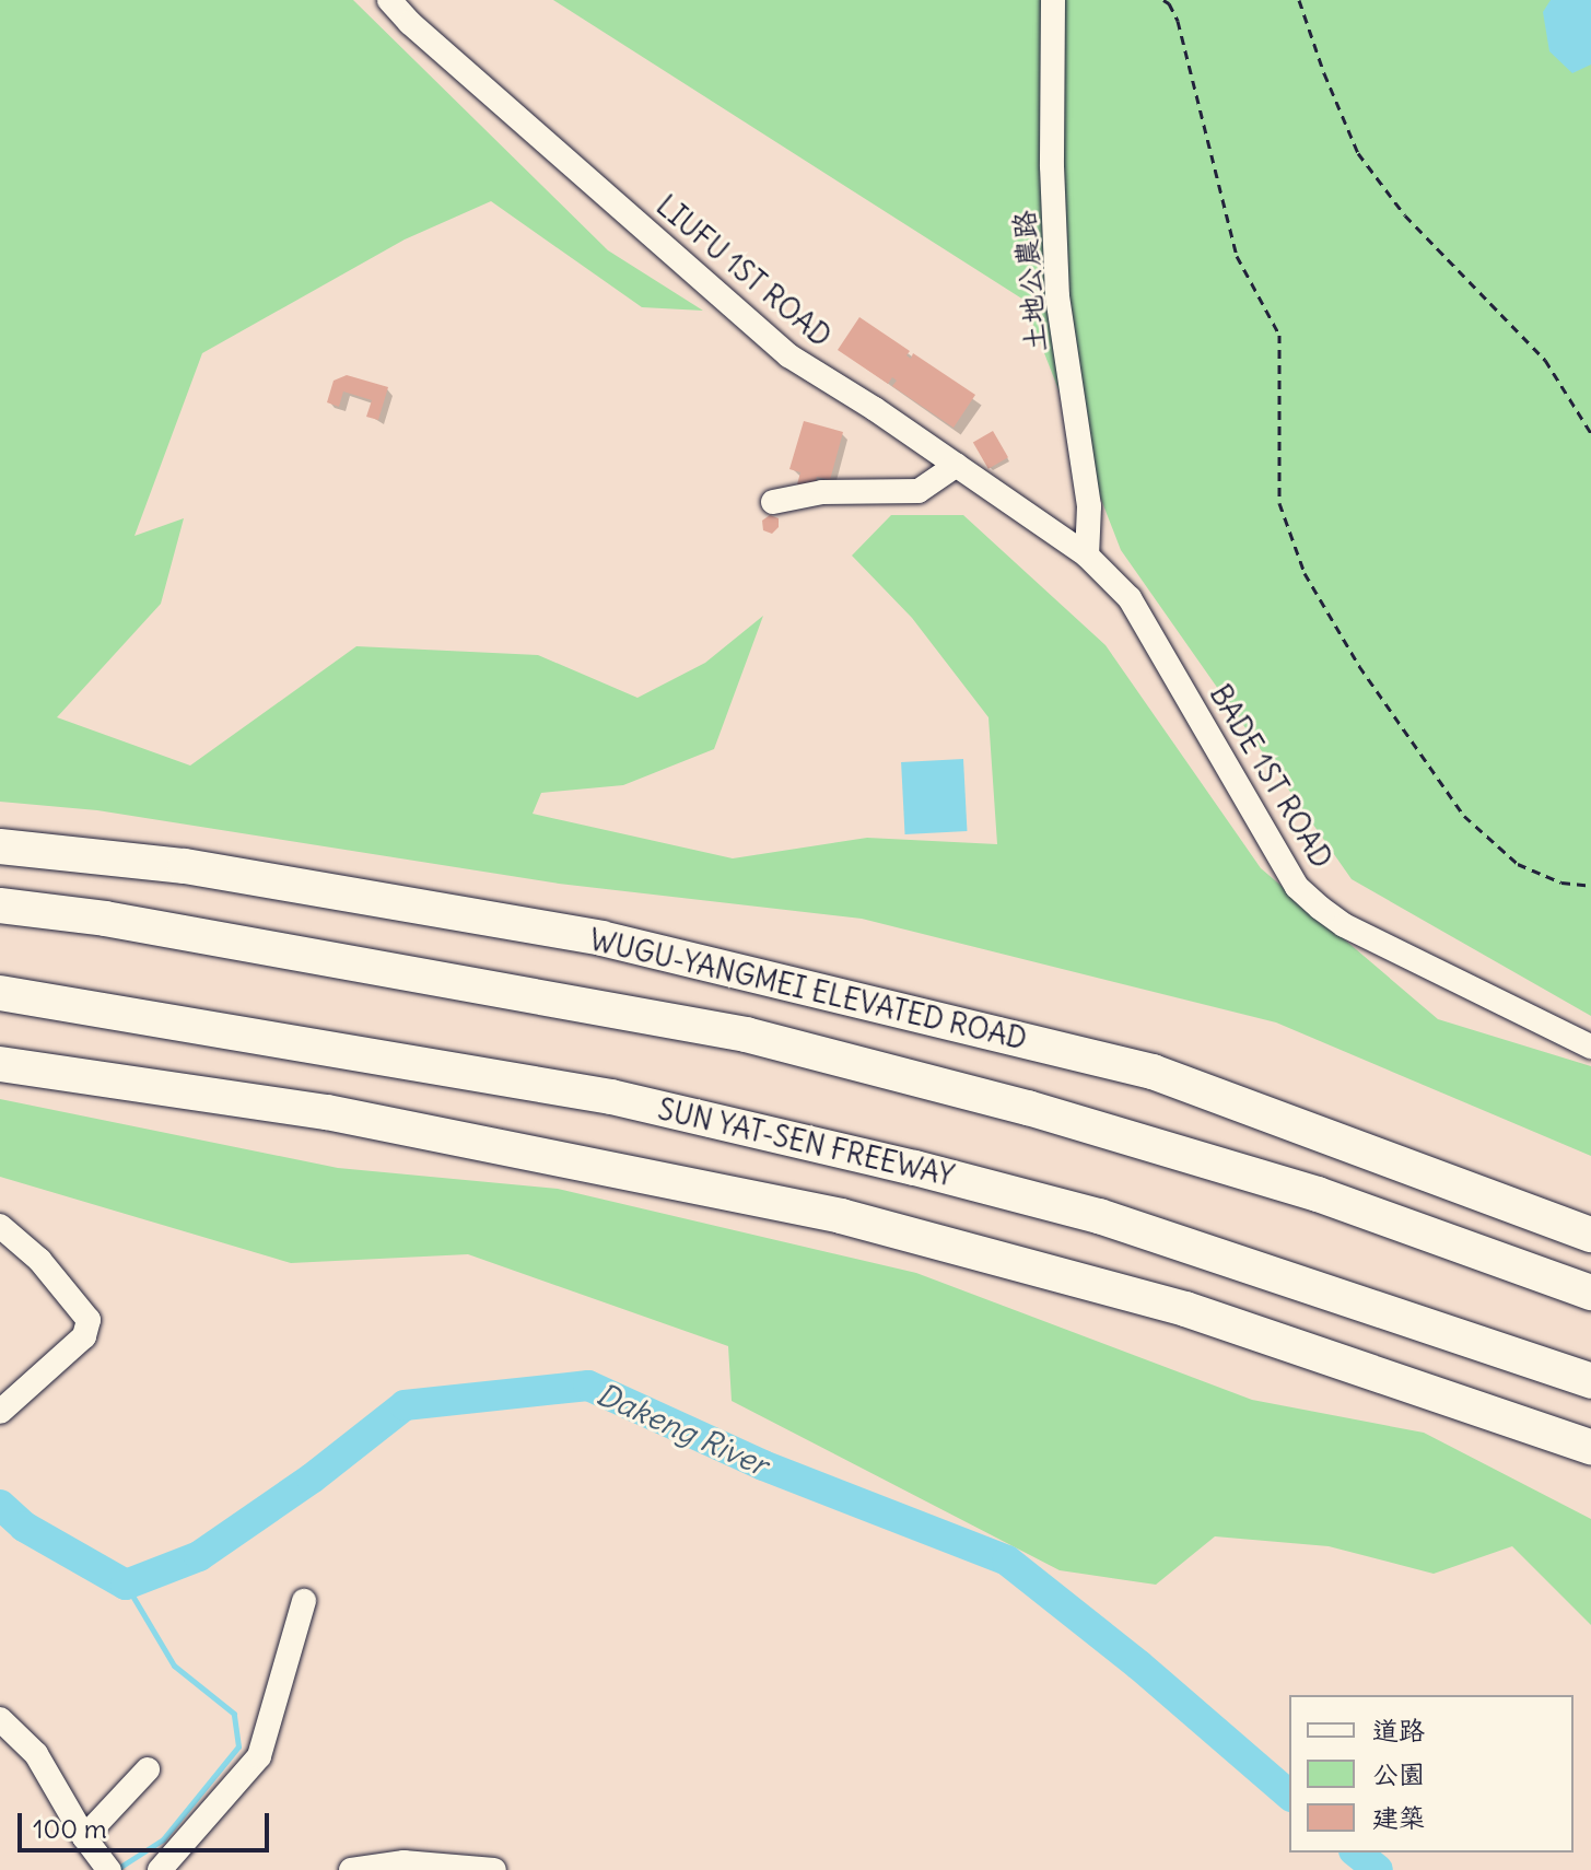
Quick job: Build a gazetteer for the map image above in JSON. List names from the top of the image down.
{
  "streets": {
    "highway": ["WUGU-YANGMEI ELEVATED ROAD", "SUN YAT-SEN FREEWAY"],
    "street": ["LIUFU 1ST ROAD", "土地公農路", "BADE 1ST ROAD"]
  },
  "crossings": [
    ["LIUFU 1ST ROAD", "土地公農路"],
    ["LIUFU 1ST ROAD", "BADE 1ST ROAD"],
    ["土地公農路", "BADE 1ST ROAD"]
  ],
  "water": ["Dakeng River"],
  "legend": ["道路", "公園", "建築"],
  "scale_bar": "100 m"
}
